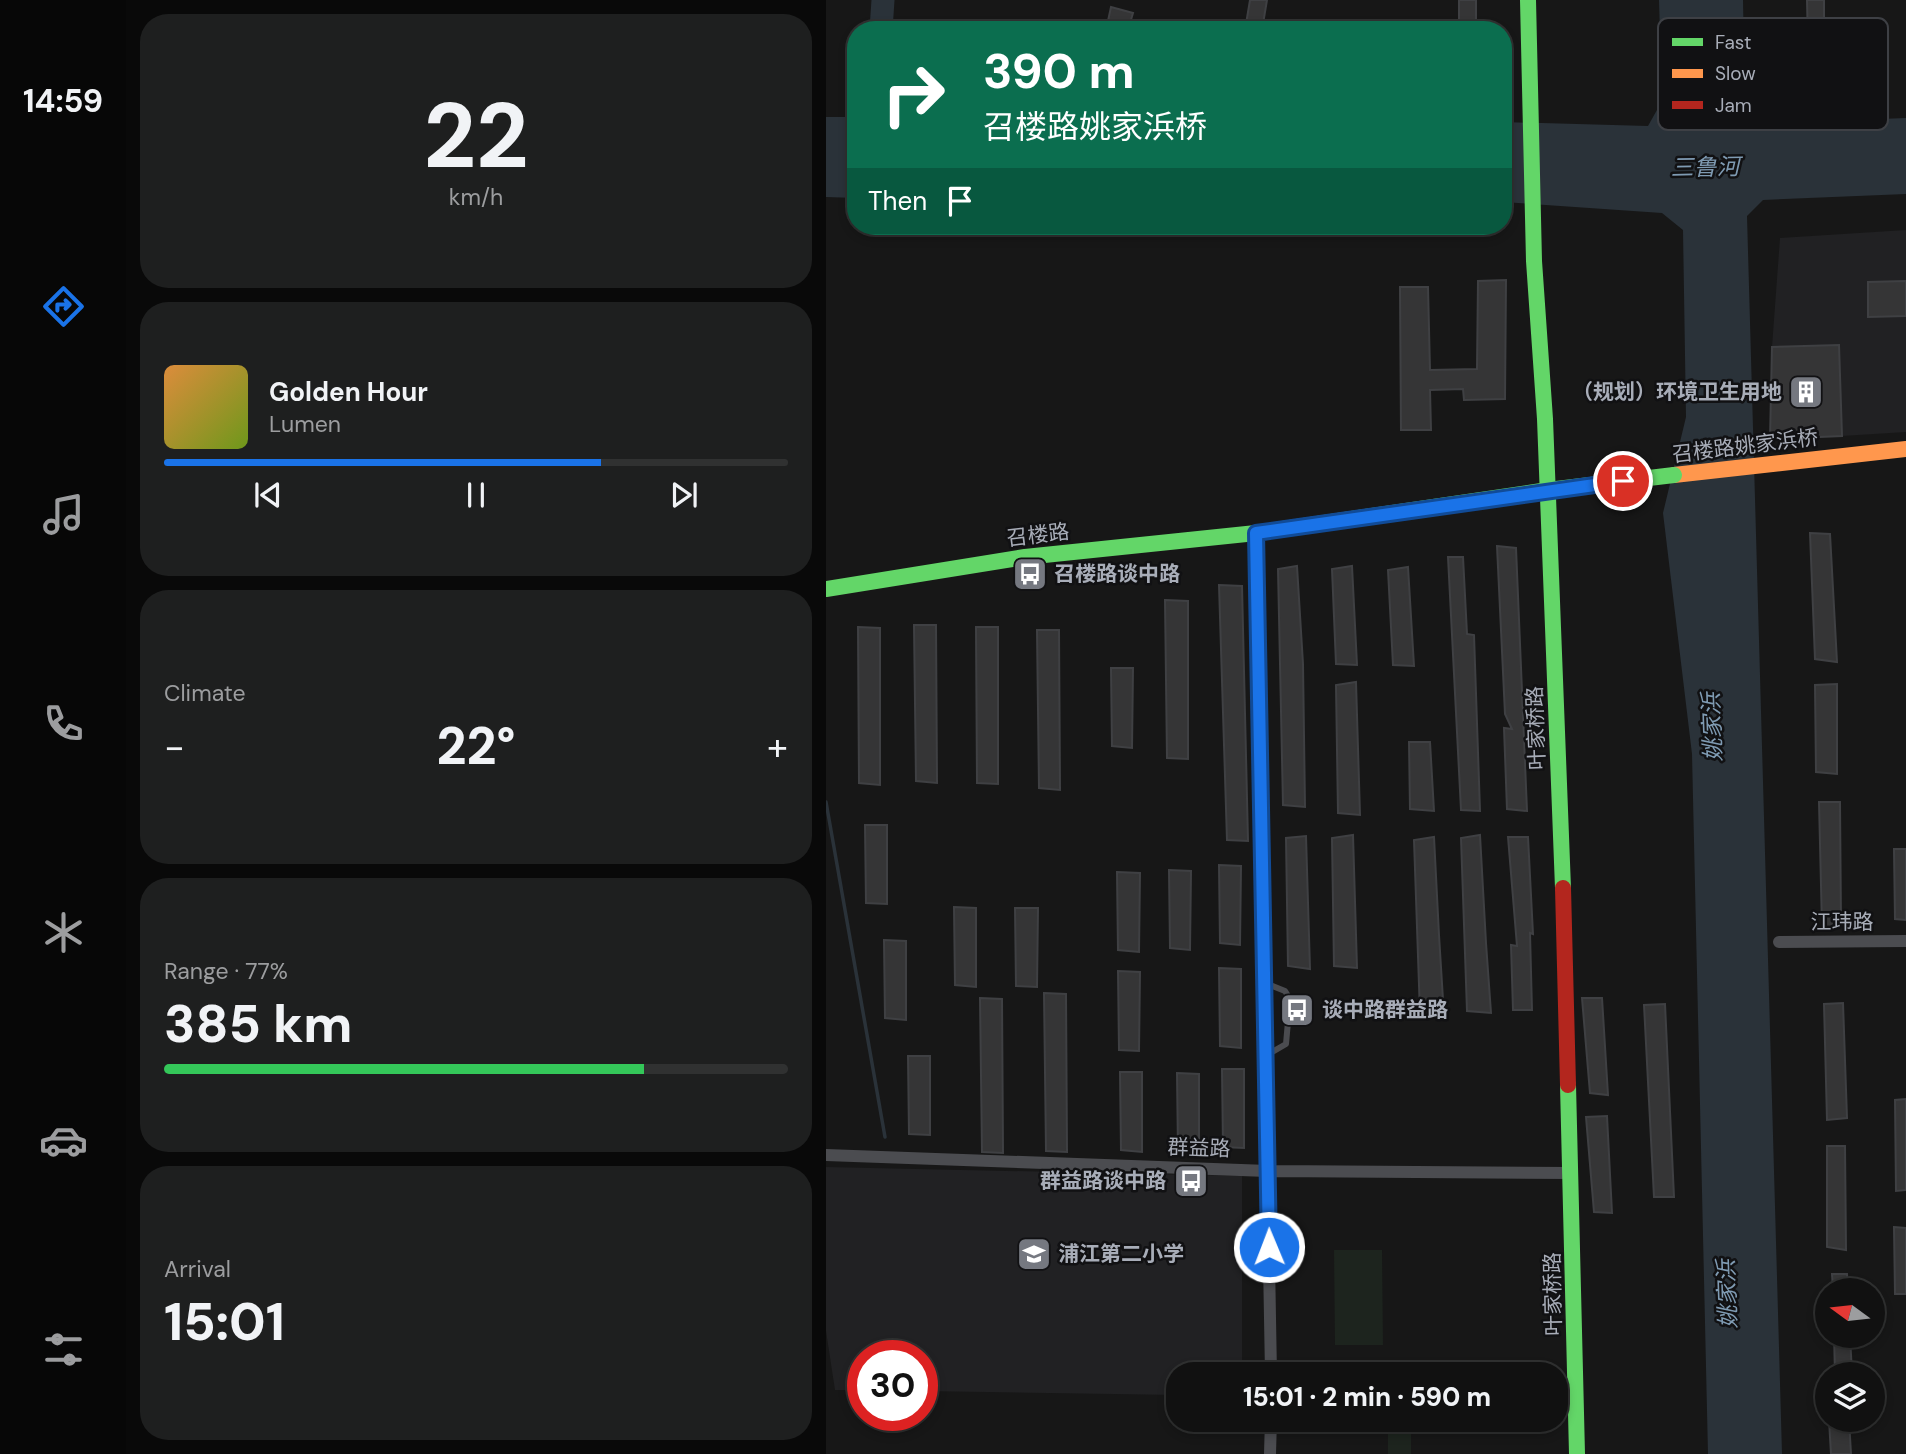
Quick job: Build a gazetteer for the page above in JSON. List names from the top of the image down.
{
  "streets": {
    "street": [
      "召楼路姚家浜桥",
      "召楼路",
      "叶家桥路",
      "江玮路",
      "群益路"
    ]
  },
  "crossings": [
    ["召楼路姚家浜桥", "召楼路"],
    ["叶家桥路", "群益路"]
  ],
  "water": ["三鲁河", "姚家浜"],
  "places": {
    "building": ["（规划）环境卫生用地"],
    "bus stop": ["召楼路谈中路", "谈中路群益路", "群益路谈中路"],
    "school or university": ["浦江第二小学"]
  },
  "legend": ["Fast", "Slow", "Jam"],
  "north": "left",
  "page": {
    "tabs": "14:59",
    "tile": [
      ["22", "km/h"],
      "Climate",
      ["Range · 77%", "385 km"],
      ["Arrival", "15:01"]
    ],
    "turn": ["390 m", "召楼路姚家浜桥"],
    "then": "Then",
    "song": ["Golden Hour", "Lumen"],
    "heat": ["−", "22°", "+"],
    "limit": "30",
    "trip": "15:01 · 2 min · 590 m"
  }
}
